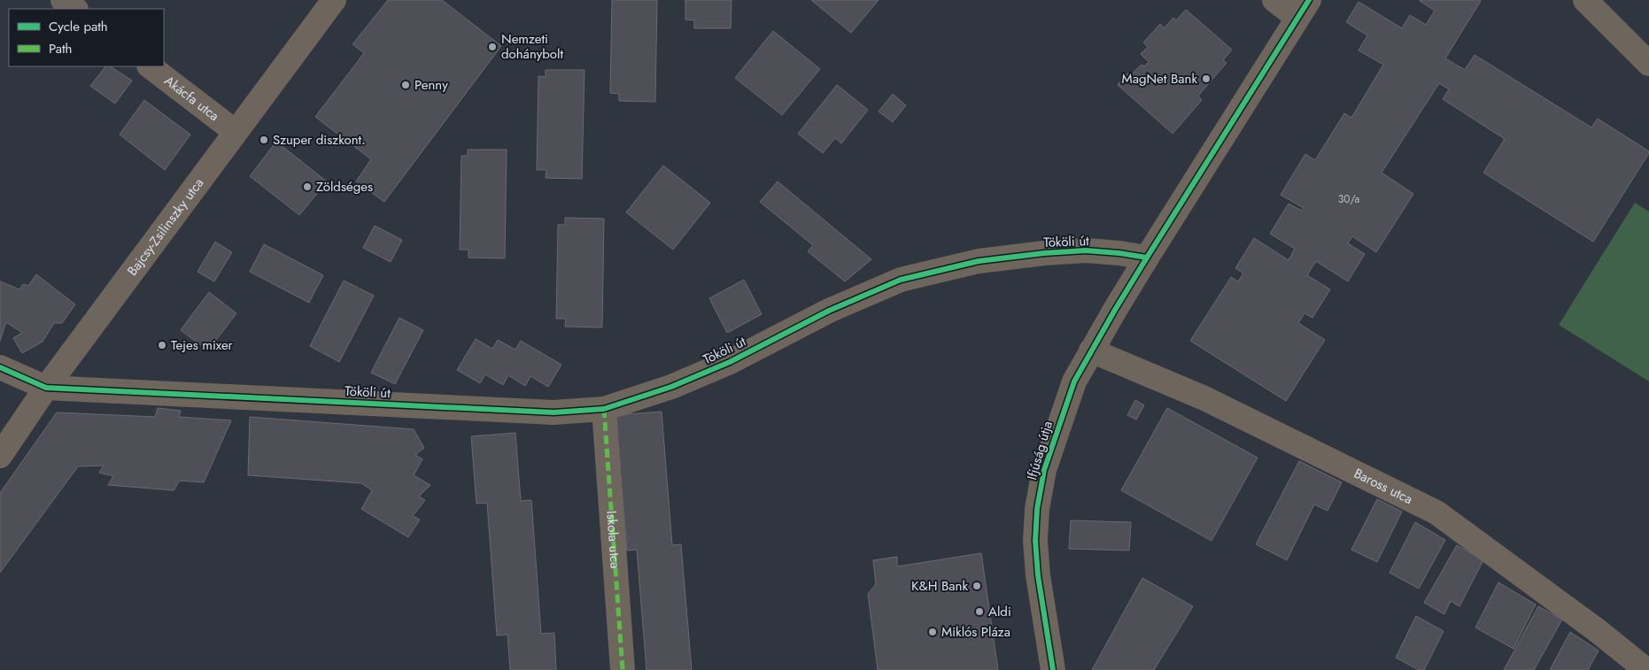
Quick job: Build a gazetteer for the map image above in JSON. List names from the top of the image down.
{
  "streets": {
    "street": [
      "Akácfa utca",
      "Bajcsy-Zsilinszky utca",
      "Tököli út",
      "Ifjúság útja",
      "Baross utca",
      "Iskola utca"
    ]
  },
  "crossings": [
    ["Akácfa utca", "Bajcsy-Zsilinszky utca"],
    ["Bajcsy-Zsilinszky utca", "Tököli út"],
    ["Tököli út", "Ifjúság útja"],
    ["Tököli út", "Iskola utca"],
    ["Ifjúság útja", "Baross utca"]
  ],
  "places": [
    "Nemzeti dohánybolt",
    "MagNet Bank",
    "Penny",
    "Szuper diszkont.",
    "Zöldséges",
    "Tejes mixer",
    "K&H Bank",
    "Aldi",
    "Miklós Pláza"
  ],
  "house_numbers": ["30/a"],
  "legend": ["Cycle path", "Path"]
}
